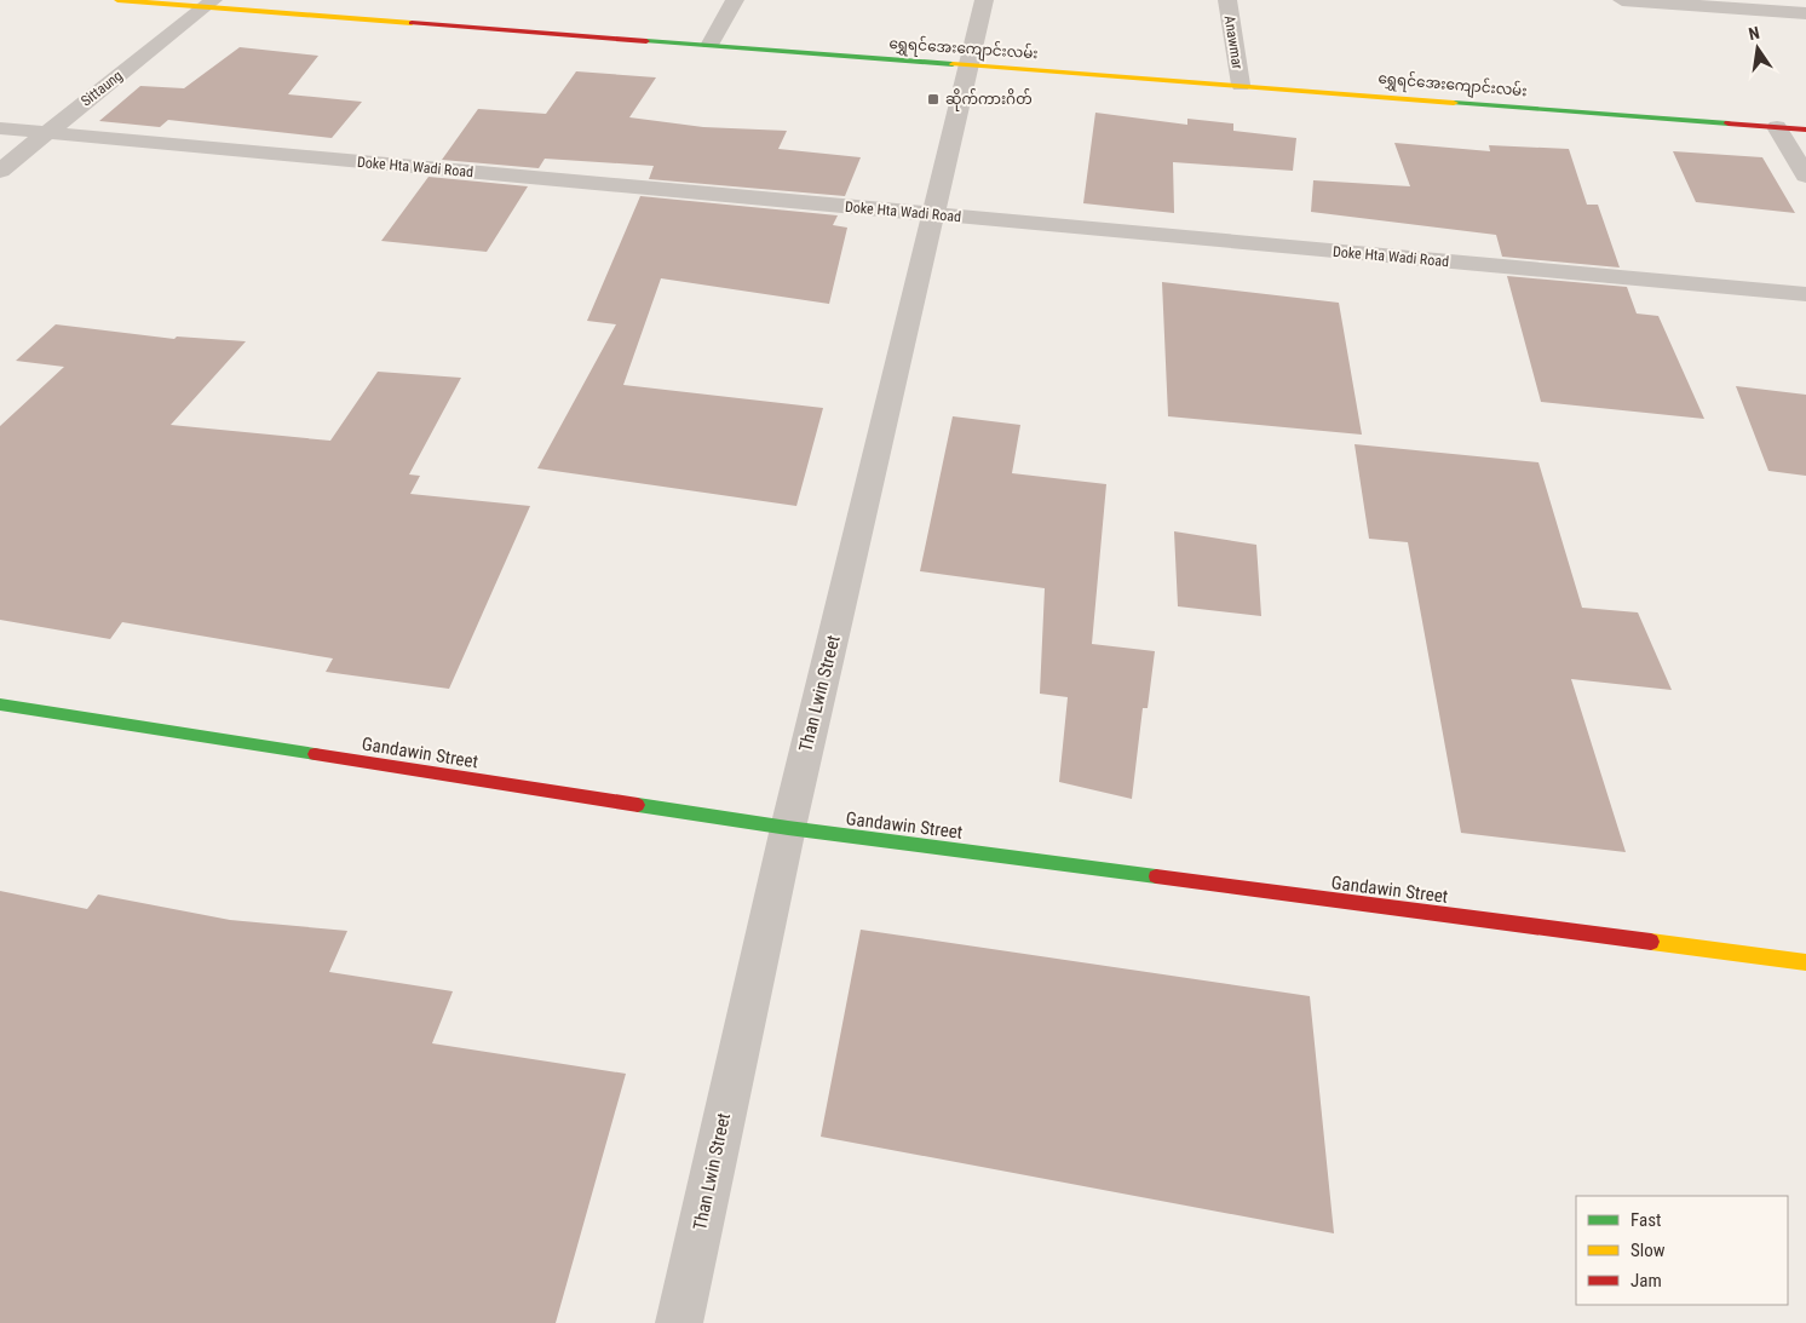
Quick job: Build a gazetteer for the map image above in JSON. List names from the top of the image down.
{
  "streets": {
    "street": [
      "Anawmar",
      "ရွှေရင်အေးကျောင်းလမ်း",
      "Sittaung",
      "Doke Hta Wadi Road",
      "Than Lwin Street",
      "Gandawin Street"
    ]
  },
  "crossings": [
    ["Anawmar", "ရွှေရင်အေးကျောင်းလမ်း"],
    ["ရွှေရင်အေးကျောင်းလမ်း", "Sittaung"],
    ["ရွှေရင်အေးကျောင်းလမ်း", "Than Lwin Street"],
    ["Sittaung", "Doke Hta Wadi Road"],
    ["Doke Hta Wadi Road", "Than Lwin Street"],
    ["Than Lwin Street", "Gandawin Street"]
  ],
  "places": {
    "transit": ["ဆိုက်ကားဂိတ်"]
  },
  "legend": ["Fast", "Slow", "Jam"],
  "north": "top"
}
